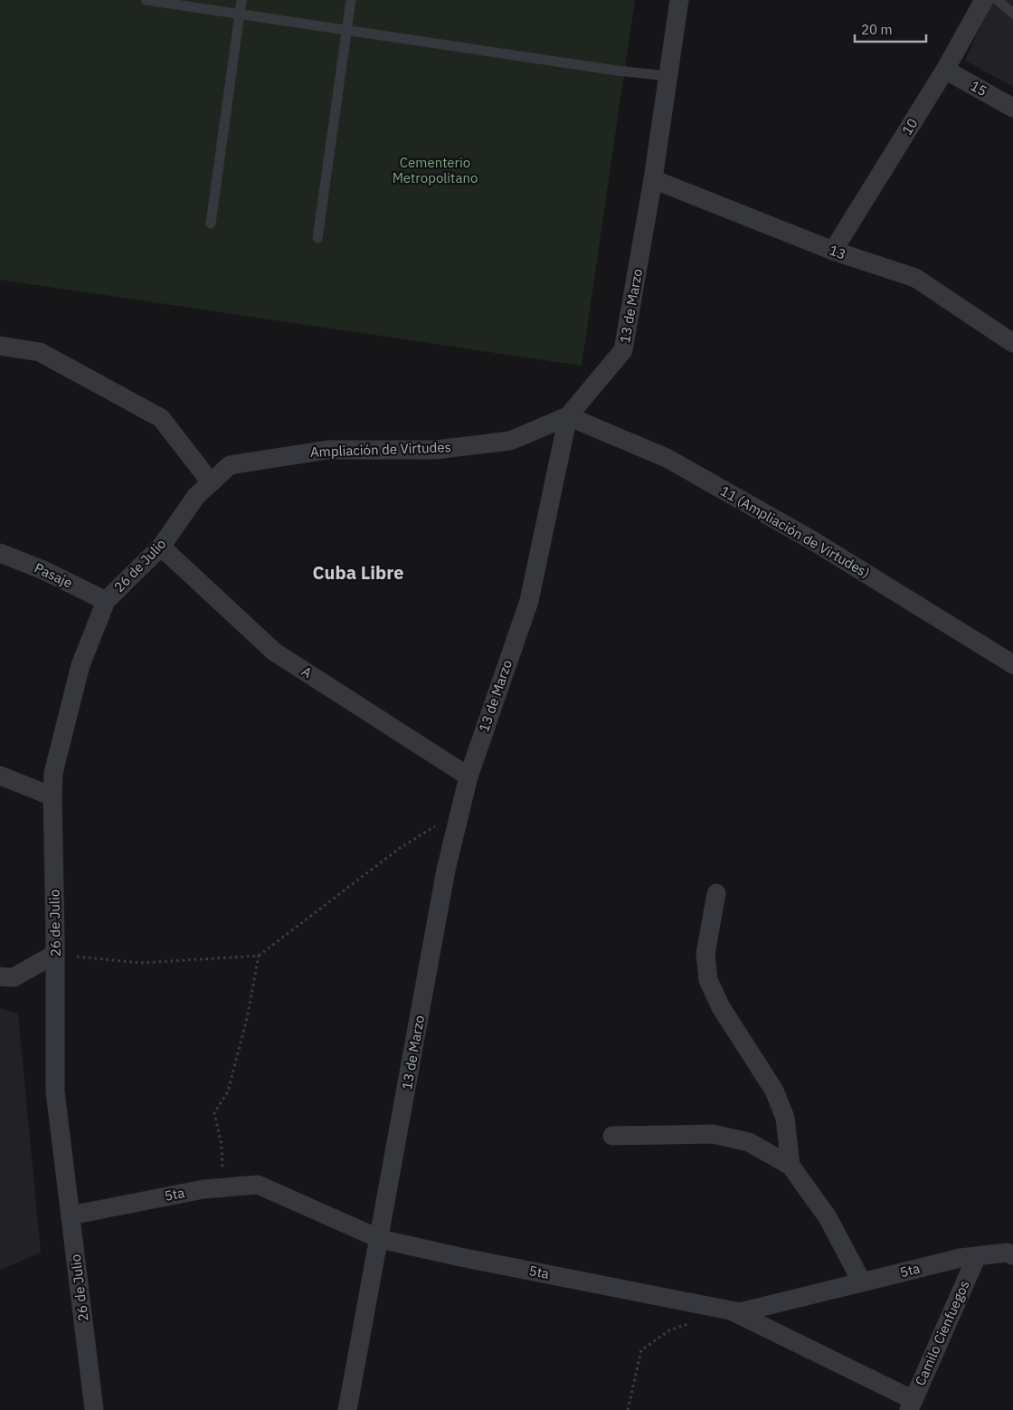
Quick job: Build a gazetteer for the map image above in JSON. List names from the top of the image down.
{
  "streets": {
    "street": [
      "15",
      "10",
      "13",
      "13 de Marzo",
      "Ampliación de Virtudes",
      "11 (Ampliación de Virtudes)",
      "26 de Julio",
      "Pasaje",
      "A",
      "5ta",
      "Camilo Cienfuegos"
    ]
  },
  "crossings": [
    ["15", "10"],
    ["10", "13"],
    ["13", "13 de Marzo"],
    ["13 de Marzo", "Ampliación de Virtudes"],
    ["13 de Marzo", "11 (Ampliación de Virtudes)"],
    ["13 de Marzo", "A"],
    ["13 de Marzo", "5ta"],
    ["Ampliación de Virtudes", "11 (Ampliación de Virtudes)"],
    ["Ampliación de Virtudes", "26 de Julio"],
    ["26 de Julio", "Pasaje"],
    ["26 de Julio", "A"],
    ["26 de Julio", "5ta"],
    ["5ta", "Camilo Cienfuegos"]
  ],
  "districts": ["Cuba Libre"],
  "parks": ["Cementerio Metropolitano"],
  "scale_bar": "20 m"
}
